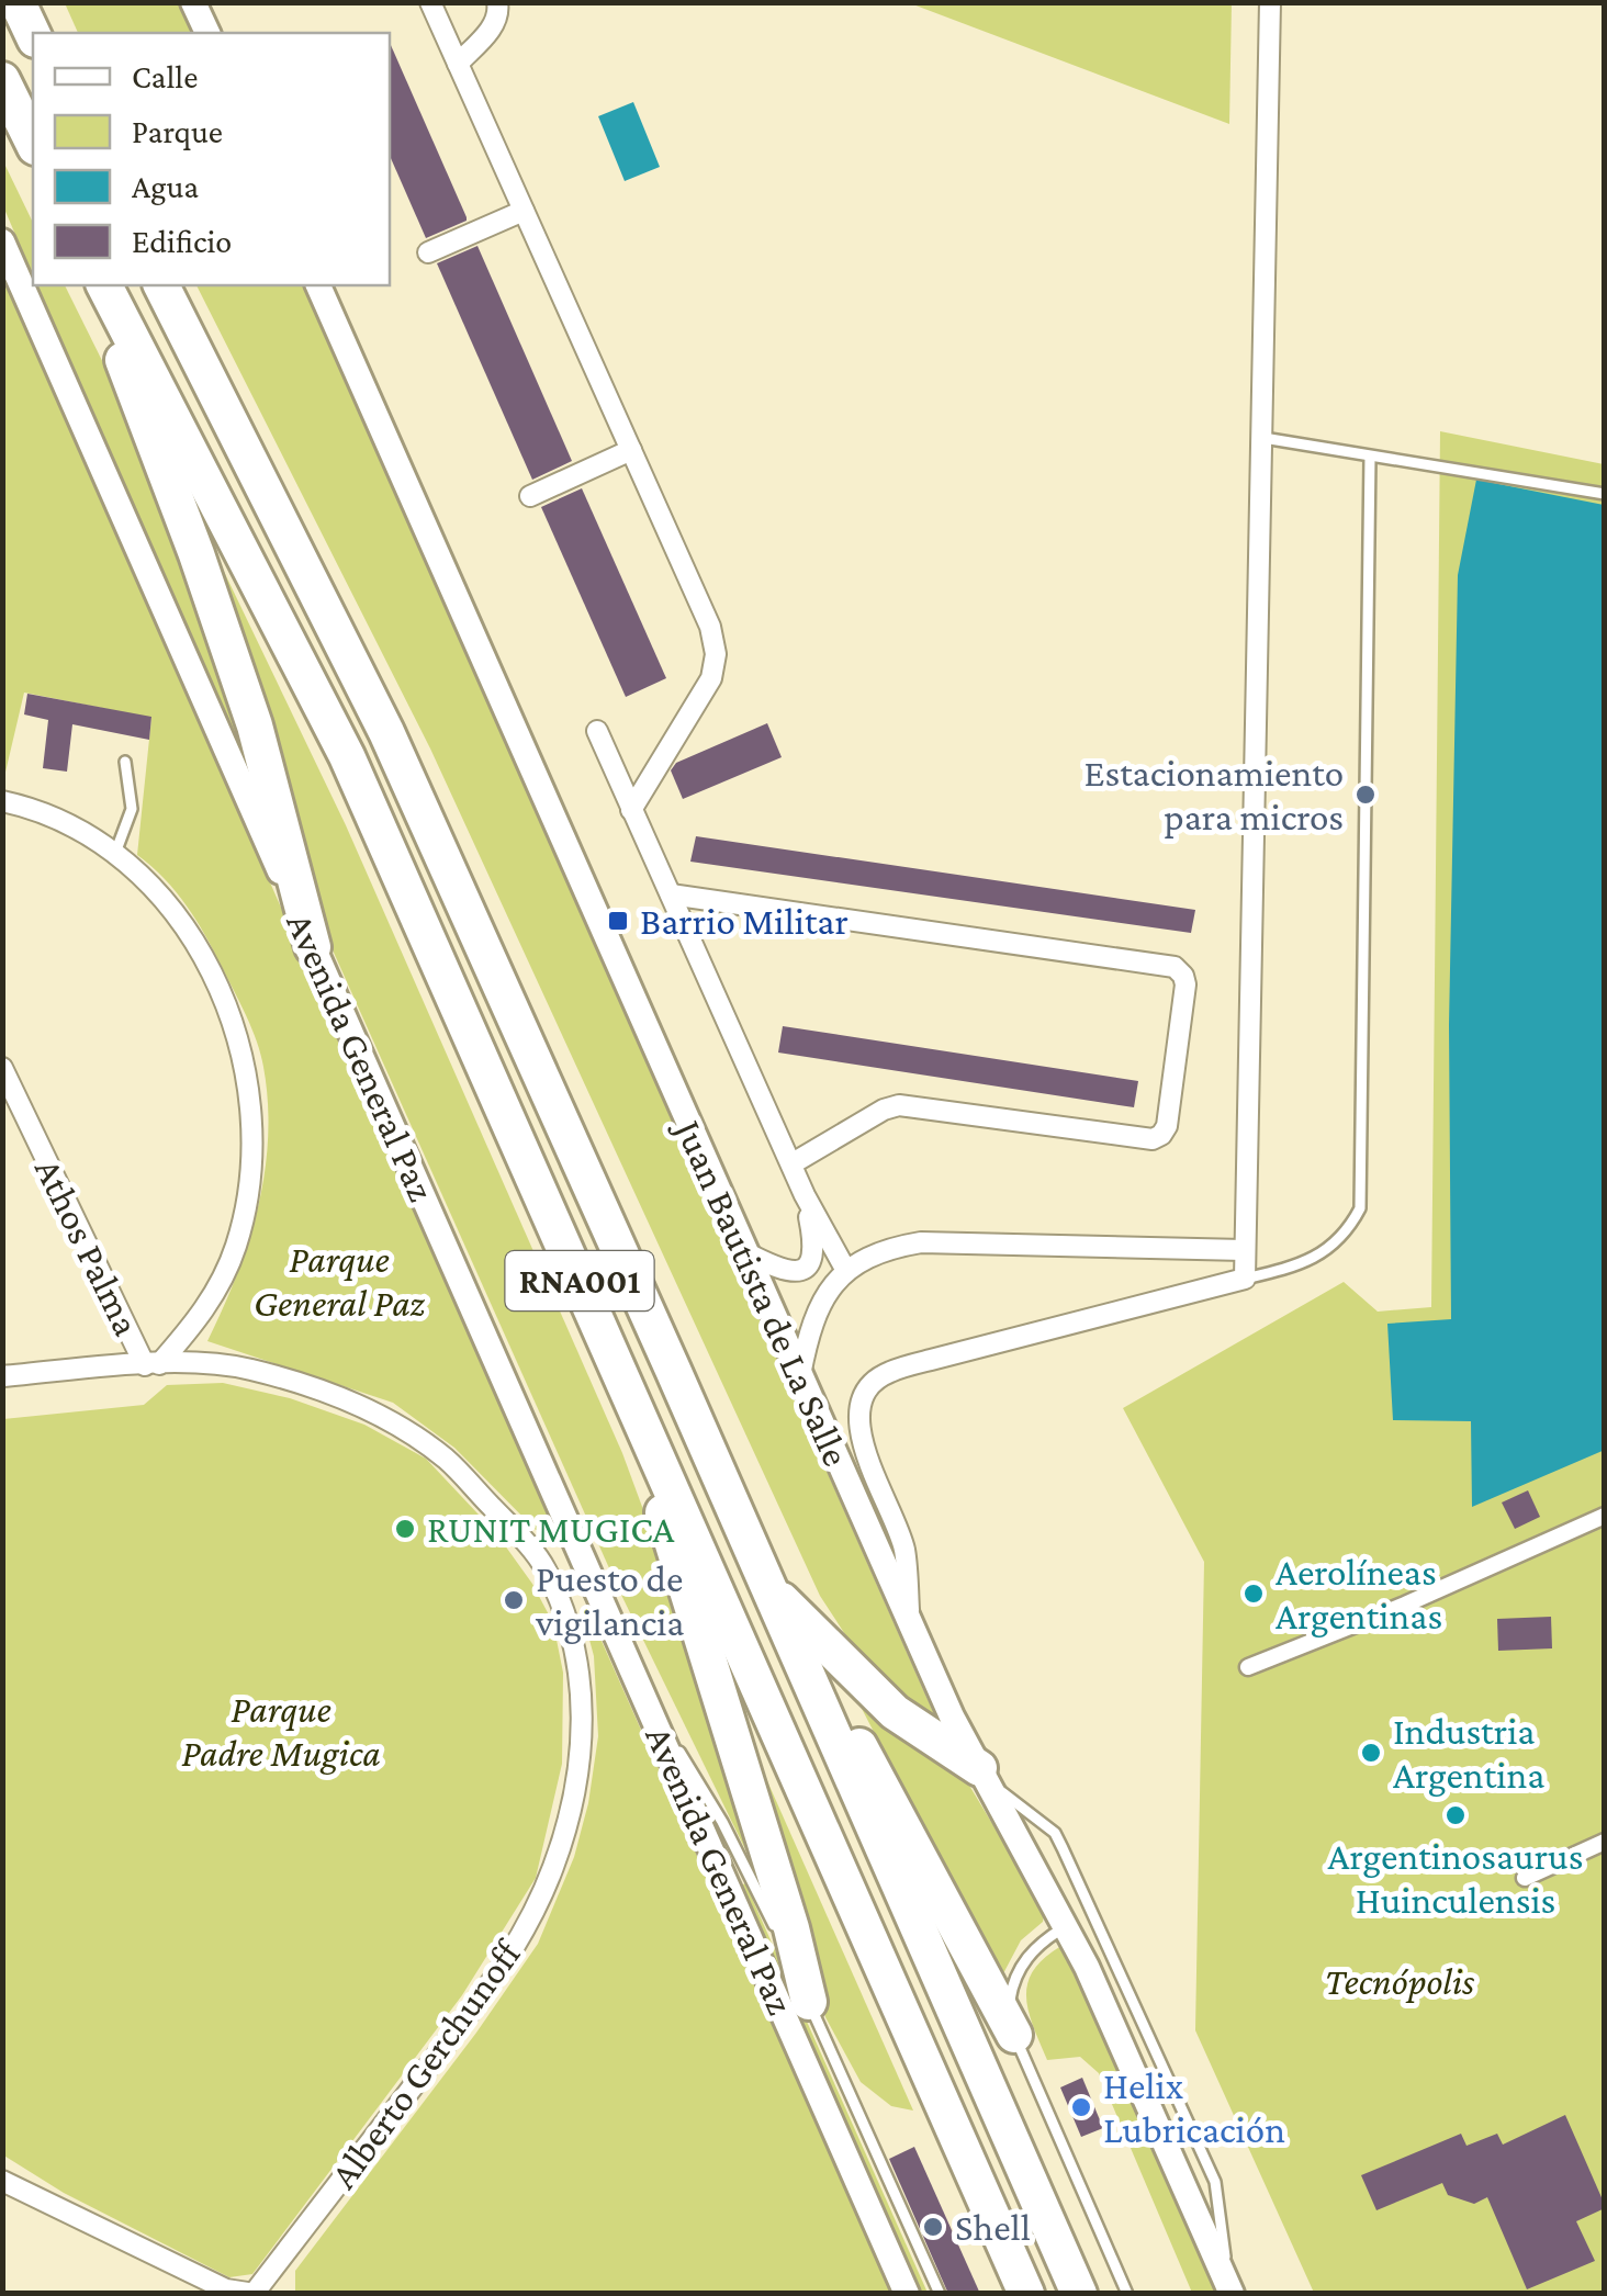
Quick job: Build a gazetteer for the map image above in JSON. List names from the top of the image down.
{
  "streets": {
    "highway": ["RNA001"],
    "street": [
      "Avenida General Paz",
      "Athos Palma",
      "Juan Bautista de La Salle",
      "Alberto Gerchunoff"
    ]
  },
  "crossings": [
    ["Athos Palma", "Alberto Gerchunoff"]
  ],
  "parks": ["Parque General Paz", "Parque Padre Mugica", "Tecnópolis"],
  "places": {
    "other": [
      "Estacionamiento para micros",
      "RUNIT MUGICA",
      "Aerolíneas Argentinas",
      "Puesto de vigilancia",
      "Industria Argentina",
      "Argentinosaurus Huinculensis",
      "Helix Lubricación",
      "Shell"
    ],
    "transit": ["Barrio Militar"]
  },
  "legend": [
    "Calle",
    "Parque",
    "Agua",
    "Edificio"
  ]
}
